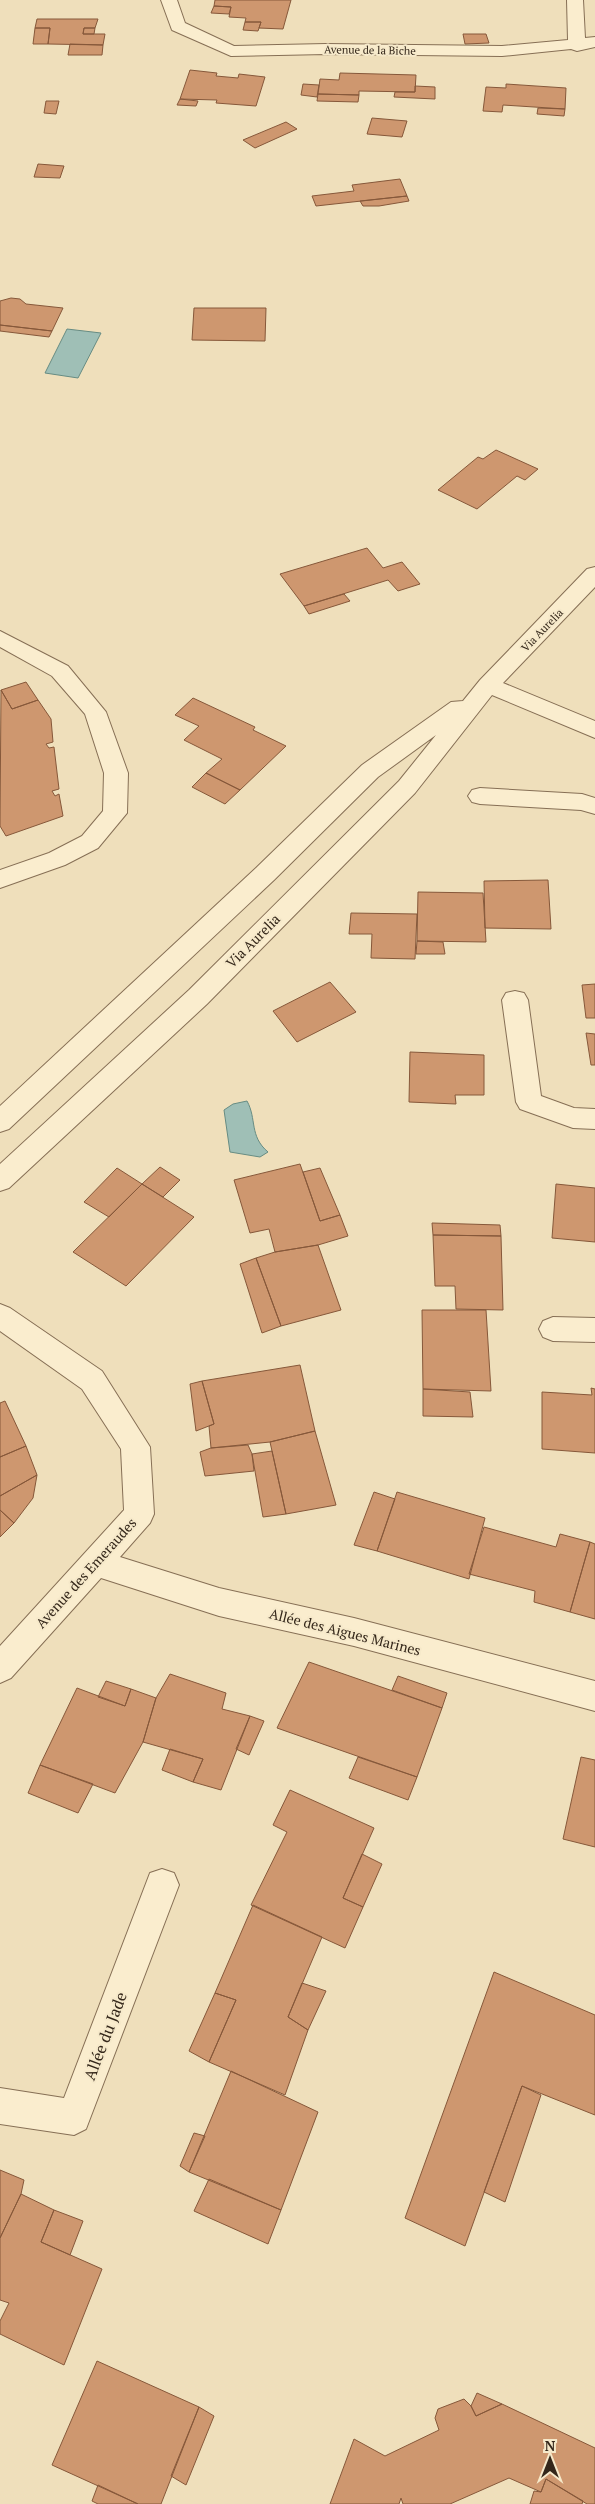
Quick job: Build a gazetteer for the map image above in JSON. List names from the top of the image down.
{
  "streets": {
    "street": [
      "Avenue de la Biche",
      "Via Aurelia",
      "Avenue des Emeraudes",
      "Allée des Aigues Marines",
      "Allée du Jade"
    ]
  },
  "crossings": [
    ["Avenue des Emeraudes", "Allée des Aigues Marines"]
  ],
  "north": "top"
}
